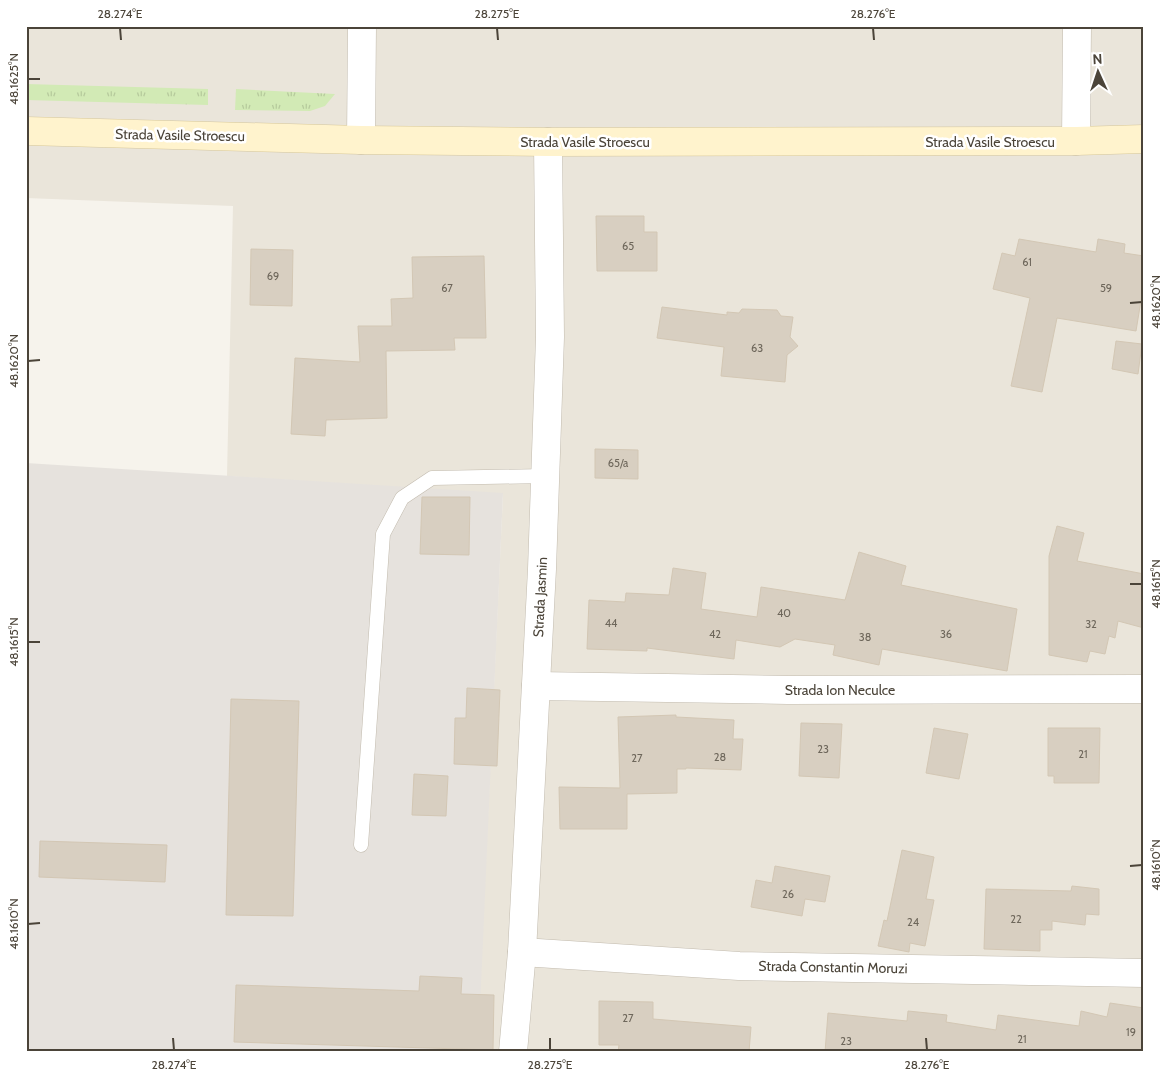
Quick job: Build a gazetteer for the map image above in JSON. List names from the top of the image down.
{
  "streets": {
    "main road": ["Strada Vasile Stroescu"],
    "street": ["Strada Jasmin", "Strada Ion Neculce", "Strada Constantin Moruzi"]
  },
  "crossings": [
    ["Strada Vasile Stroescu", "Strada Jasmin"],
    ["Strada Jasmin", "Strada Ion Neculce"],
    ["Strada Jasmin", "Strada Constantin Moruzi"]
  ],
  "house_numbers": [
    "65",
    "61",
    "69",
    "67",
    "59",
    "63",
    "65/a",
    "40",
    "44",
    "32",
    "42",
    "36",
    "38",
    "23",
    "21",
    "28",
    "27",
    "26",
    "22",
    "24",
    "27",
    "19",
    "21",
    "23"
  ],
  "north": "top",
  "coordinates": [
    "28.274°E",
    "28.275°E",
    "28.276°E",
    "48.1625°N",
    "48.1620°N",
    "48.1615°N",
    "48.1610°N"
  ]
}
